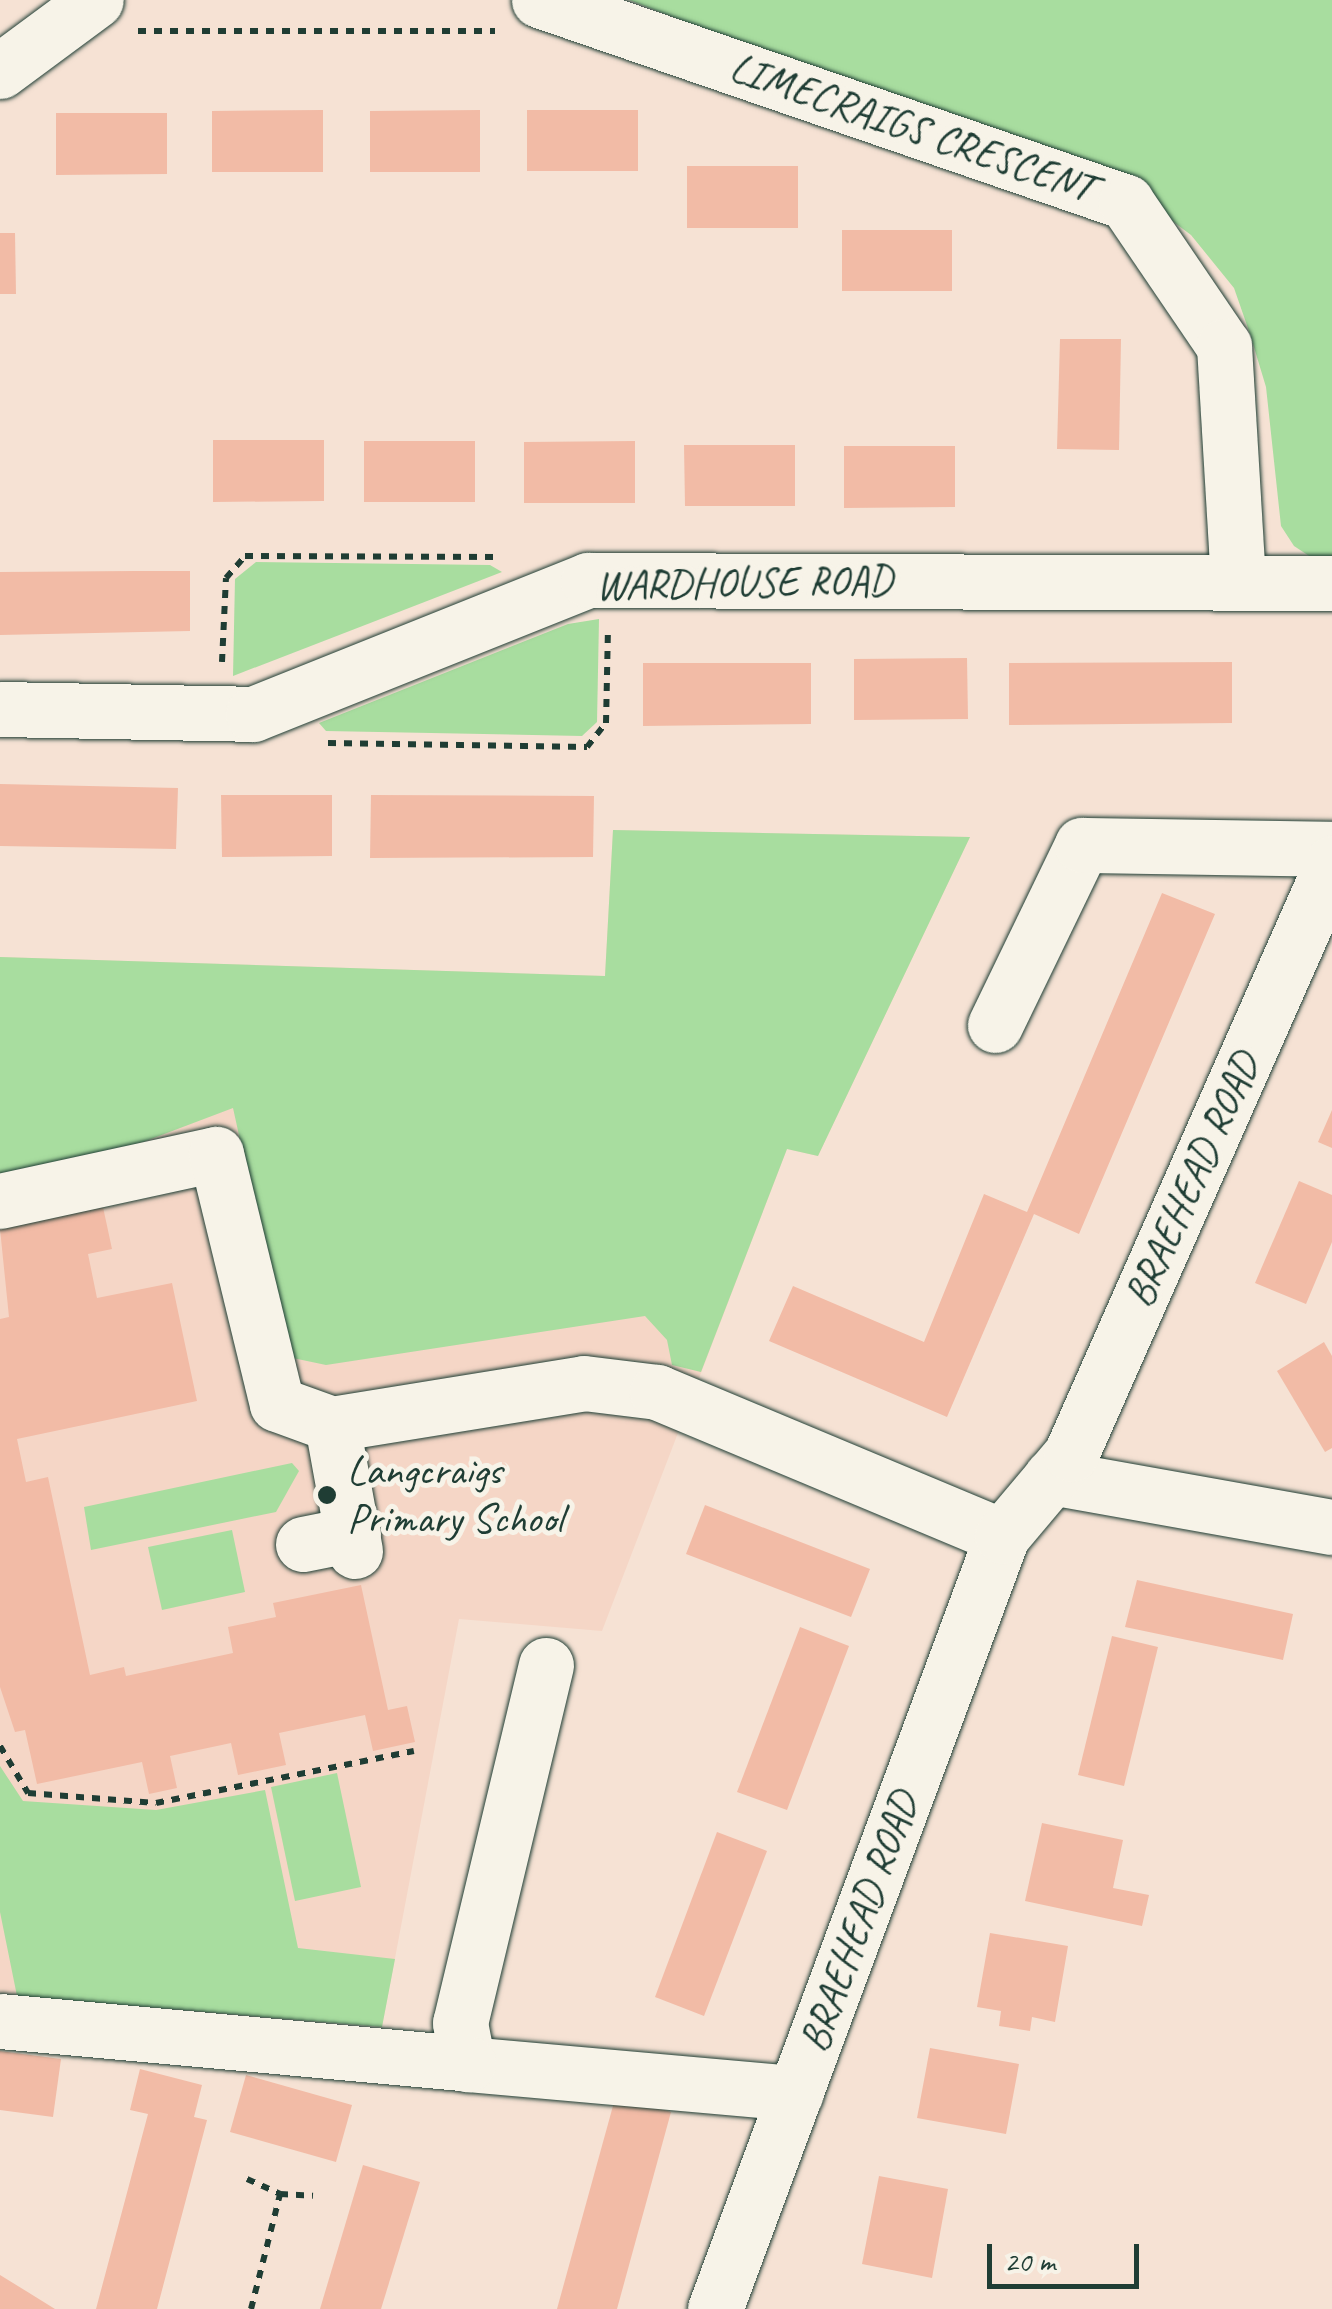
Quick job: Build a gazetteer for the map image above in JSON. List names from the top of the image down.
{
  "streets": {
    "street": ["LIMECRAIGS CRESCENT", "WARDHOUSE ROAD", "BRAEHEAD ROAD"]
  },
  "crossings": [
    ["LIMECRAIGS CRESCENT", "WARDHOUSE ROAD"]
  ],
  "places": ["Langcraigs Primary School"],
  "scale_bar": "20 m"
}
